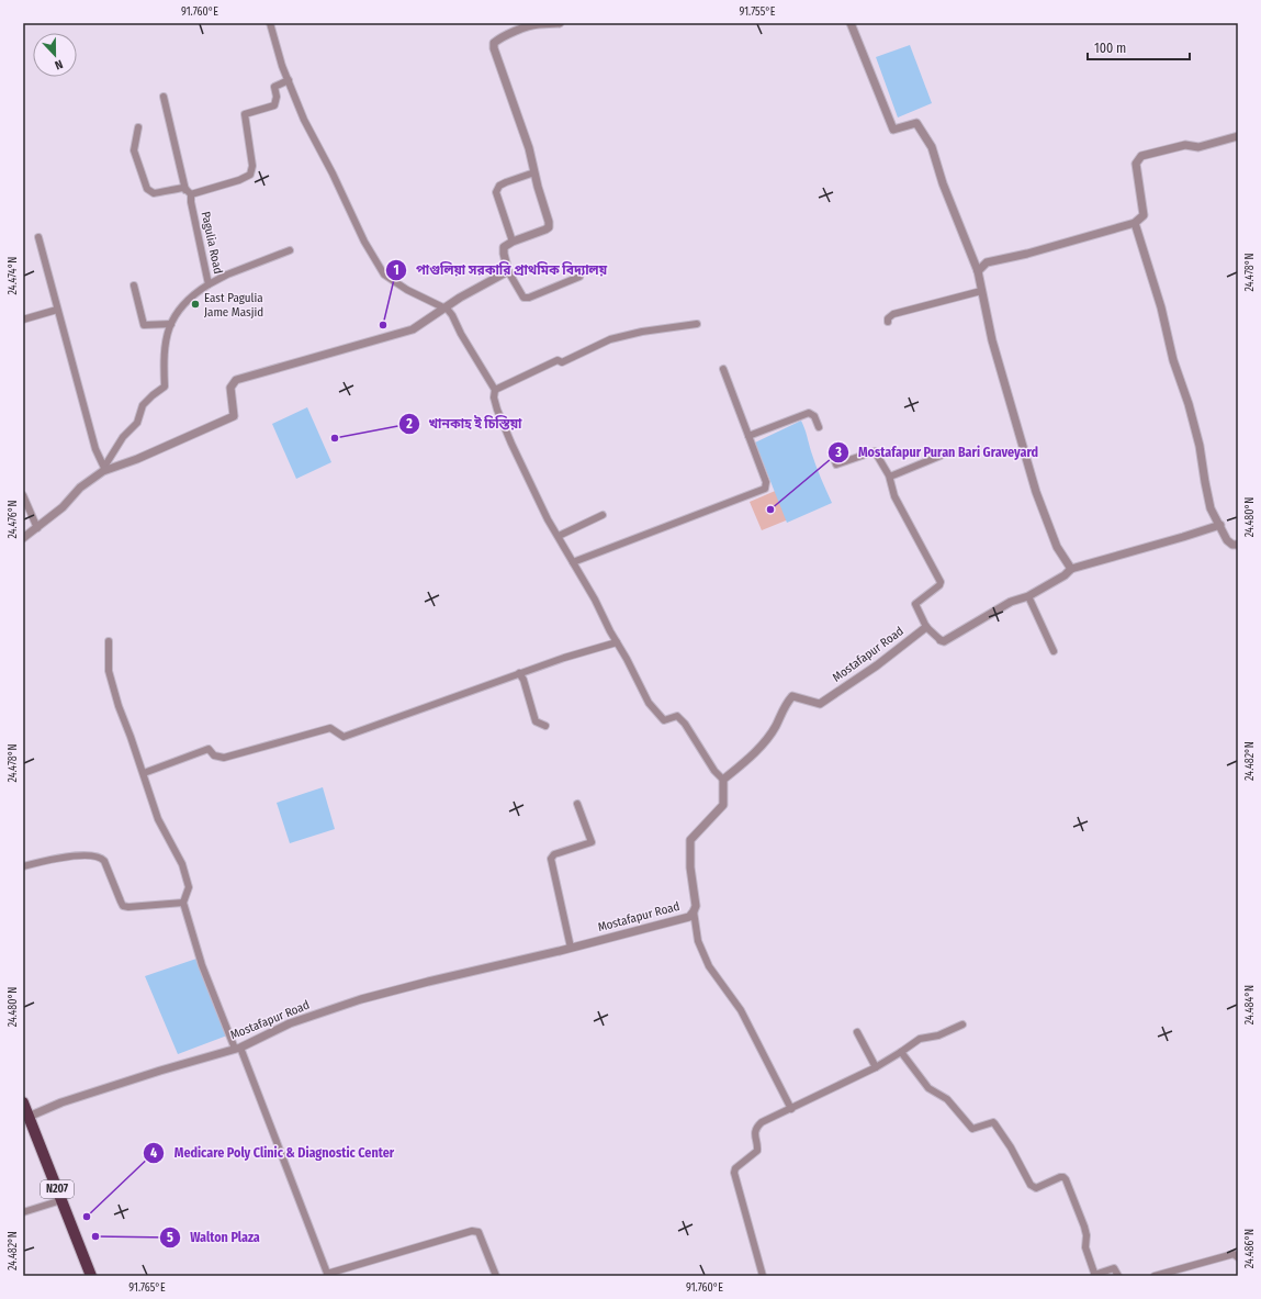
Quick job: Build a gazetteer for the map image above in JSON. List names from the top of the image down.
{
  "streets": {
    "highway": ["N207"],
    "street": ["Pagulia Road", "Mostafapur Road"]
  },
  "crossings": [
    ["Mostafapur Road", "N207"]
  ],
  "places": [
    "East Pagulia Jame Masjid",
    "পাগুলিয়া সরকারি প্রাথমিক বিদ্যালয়",
    "খানকাহ ই চিস্তিয়া",
    "Mostafapur Puran Bari Graveyard",
    "Medicare Poly Clinic & Diagnostic Center",
    "Walton Plaza"
  ],
  "scale_bar": "100 m",
  "north": "bottom",
  "coordinates": [
    "91.760°E",
    "91.755°E",
    "24.478°N",
    "24.474°N",
    "24.480°N",
    "24.476°N",
    "24.482°N",
    "24.484°N",
    "24.486°N",
    "91.765°E"
  ]
}
